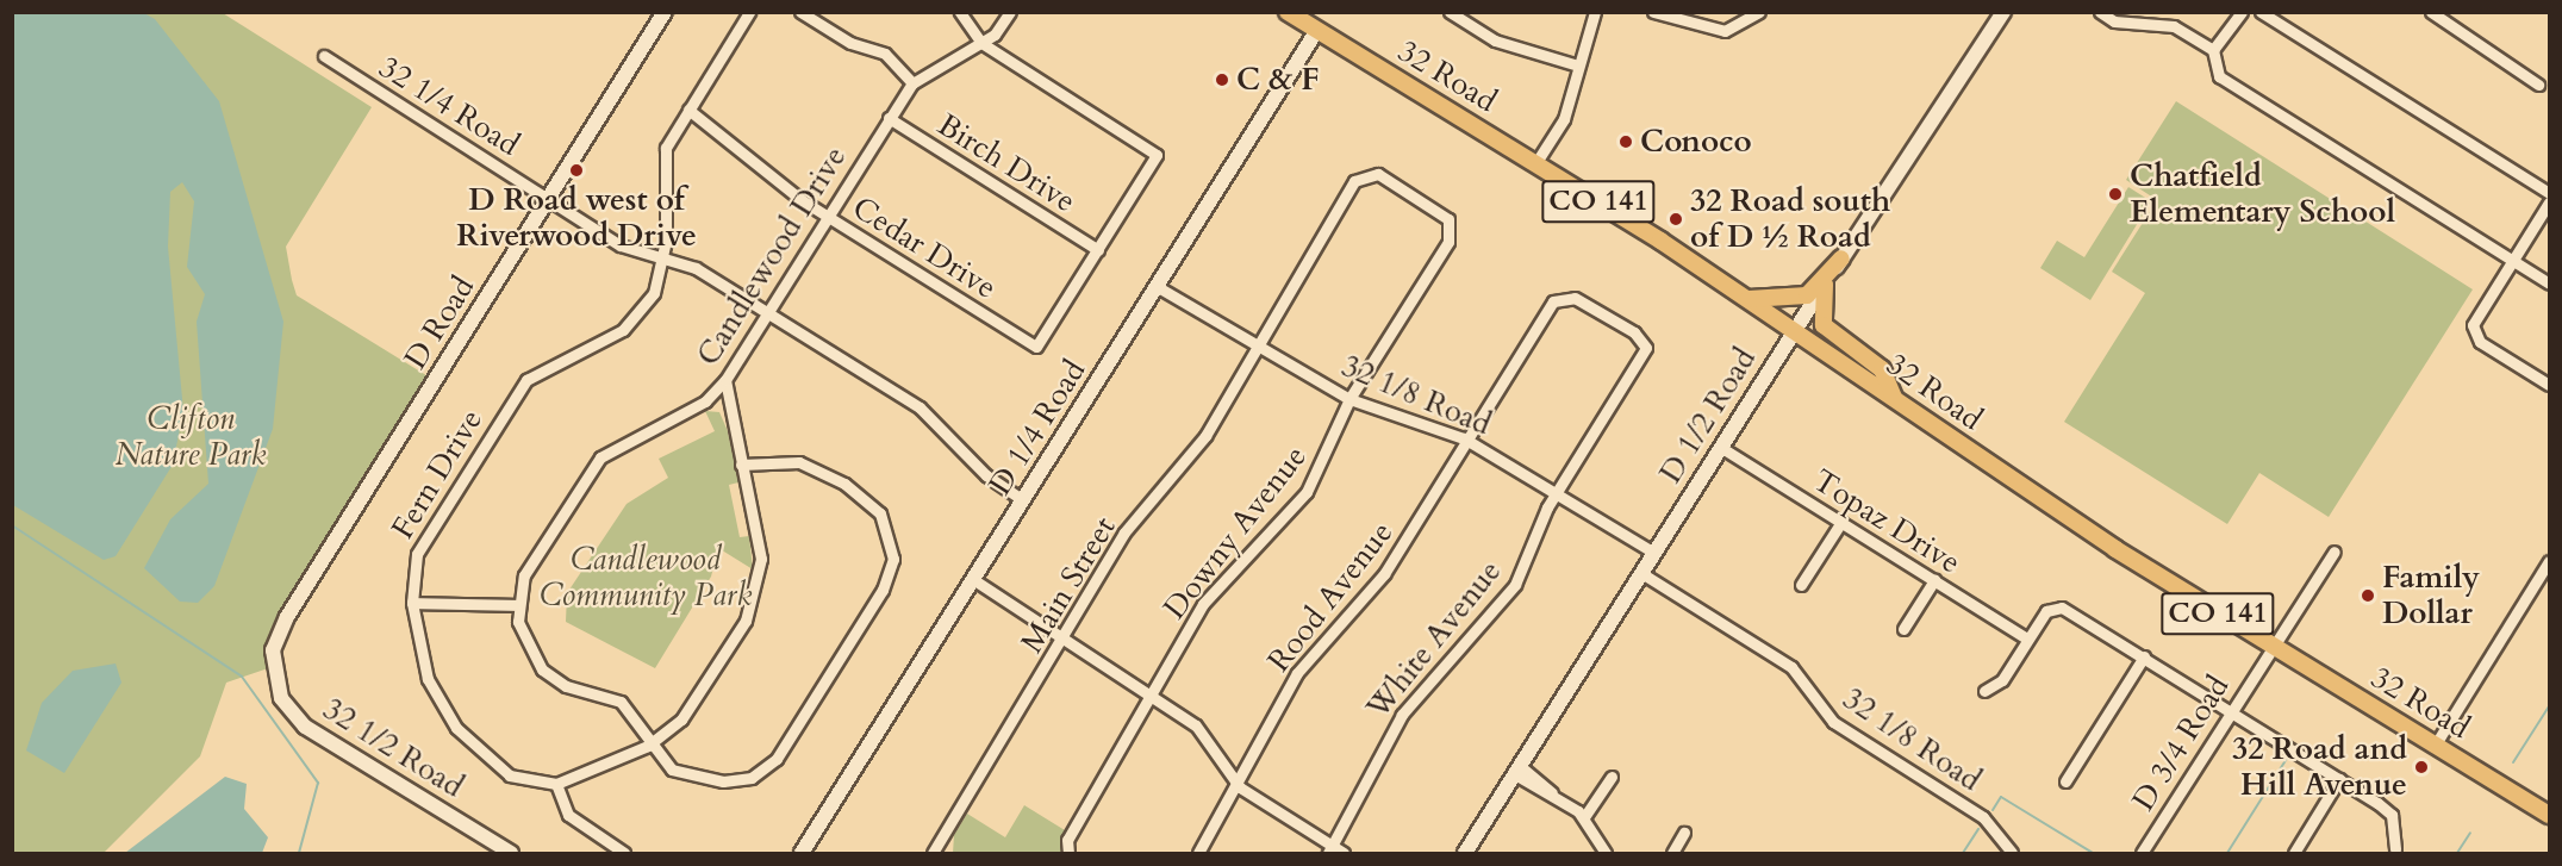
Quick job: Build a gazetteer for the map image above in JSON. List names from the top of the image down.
{
  "streets": {
    "main road": ["32 Road", "CO 141"],
    "street": [
      "32 1/4 Road",
      "Birch Drive",
      "Cedar Drive",
      "Candlewood Drive",
      "D Road",
      "32 1/8 Road",
      "D 1/2 Road",
      "D 1/4 Road",
      "Fern Drive",
      "Topaz Drive",
      "Downy Avenue",
      "Main Street",
      "Rood Avenue",
      "White Avenue",
      "D 3/4 Road",
      "32 1/2 Road"
    ]
  },
  "crossings": [
    ["32 Road", "D 1/2 Road"],
    ["32 Road", "D 1/4 Road"],
    ["32 Road", "D 3/4 Road"],
    ["32 1/4 Road", "Candlewood Drive"],
    ["32 1/4 Road", "D Road"],
    ["32 1/4 Road", "D 1/4 Road"],
    ["32 1/4 Road", "Fern Drive"],
    ["Birch Drive", "Cedar Drive"],
    ["Birch Drive", "Candlewood Drive"],
    ["Cedar Drive", "Candlewood Drive"],
    ["Cedar Drive", "Fern Drive"],
    ["D Road", "32 1/2 Road"],
    ["32 1/8 Road", "D 1/2 Road"],
    ["32 1/8 Road", "D 1/4 Road"],
    ["32 1/8 Road", "Downy Avenue"],
    ["32 1/8 Road", "Main Street"],
    ["32 1/8 Road", "Rood Avenue"],
    ["32 1/8 Road", "White Avenue"],
    ["D 1/2 Road", "Topaz Drive"],
    ["Downy Avenue", "Main Street"],
    ["Rood Avenue", "White Avenue"]
  ],
  "parks": ["Clifton Nature Park", "Candlewood Community Park"],
  "places": [
    "C & F",
    "Conoco",
    "D Road west of Riverwood Drive",
    "Chatfield Elementary School",
    "32 Road south of D ½ Road",
    "Family Dollar",
    "32 Road and Hill Avenue"
  ]
}
